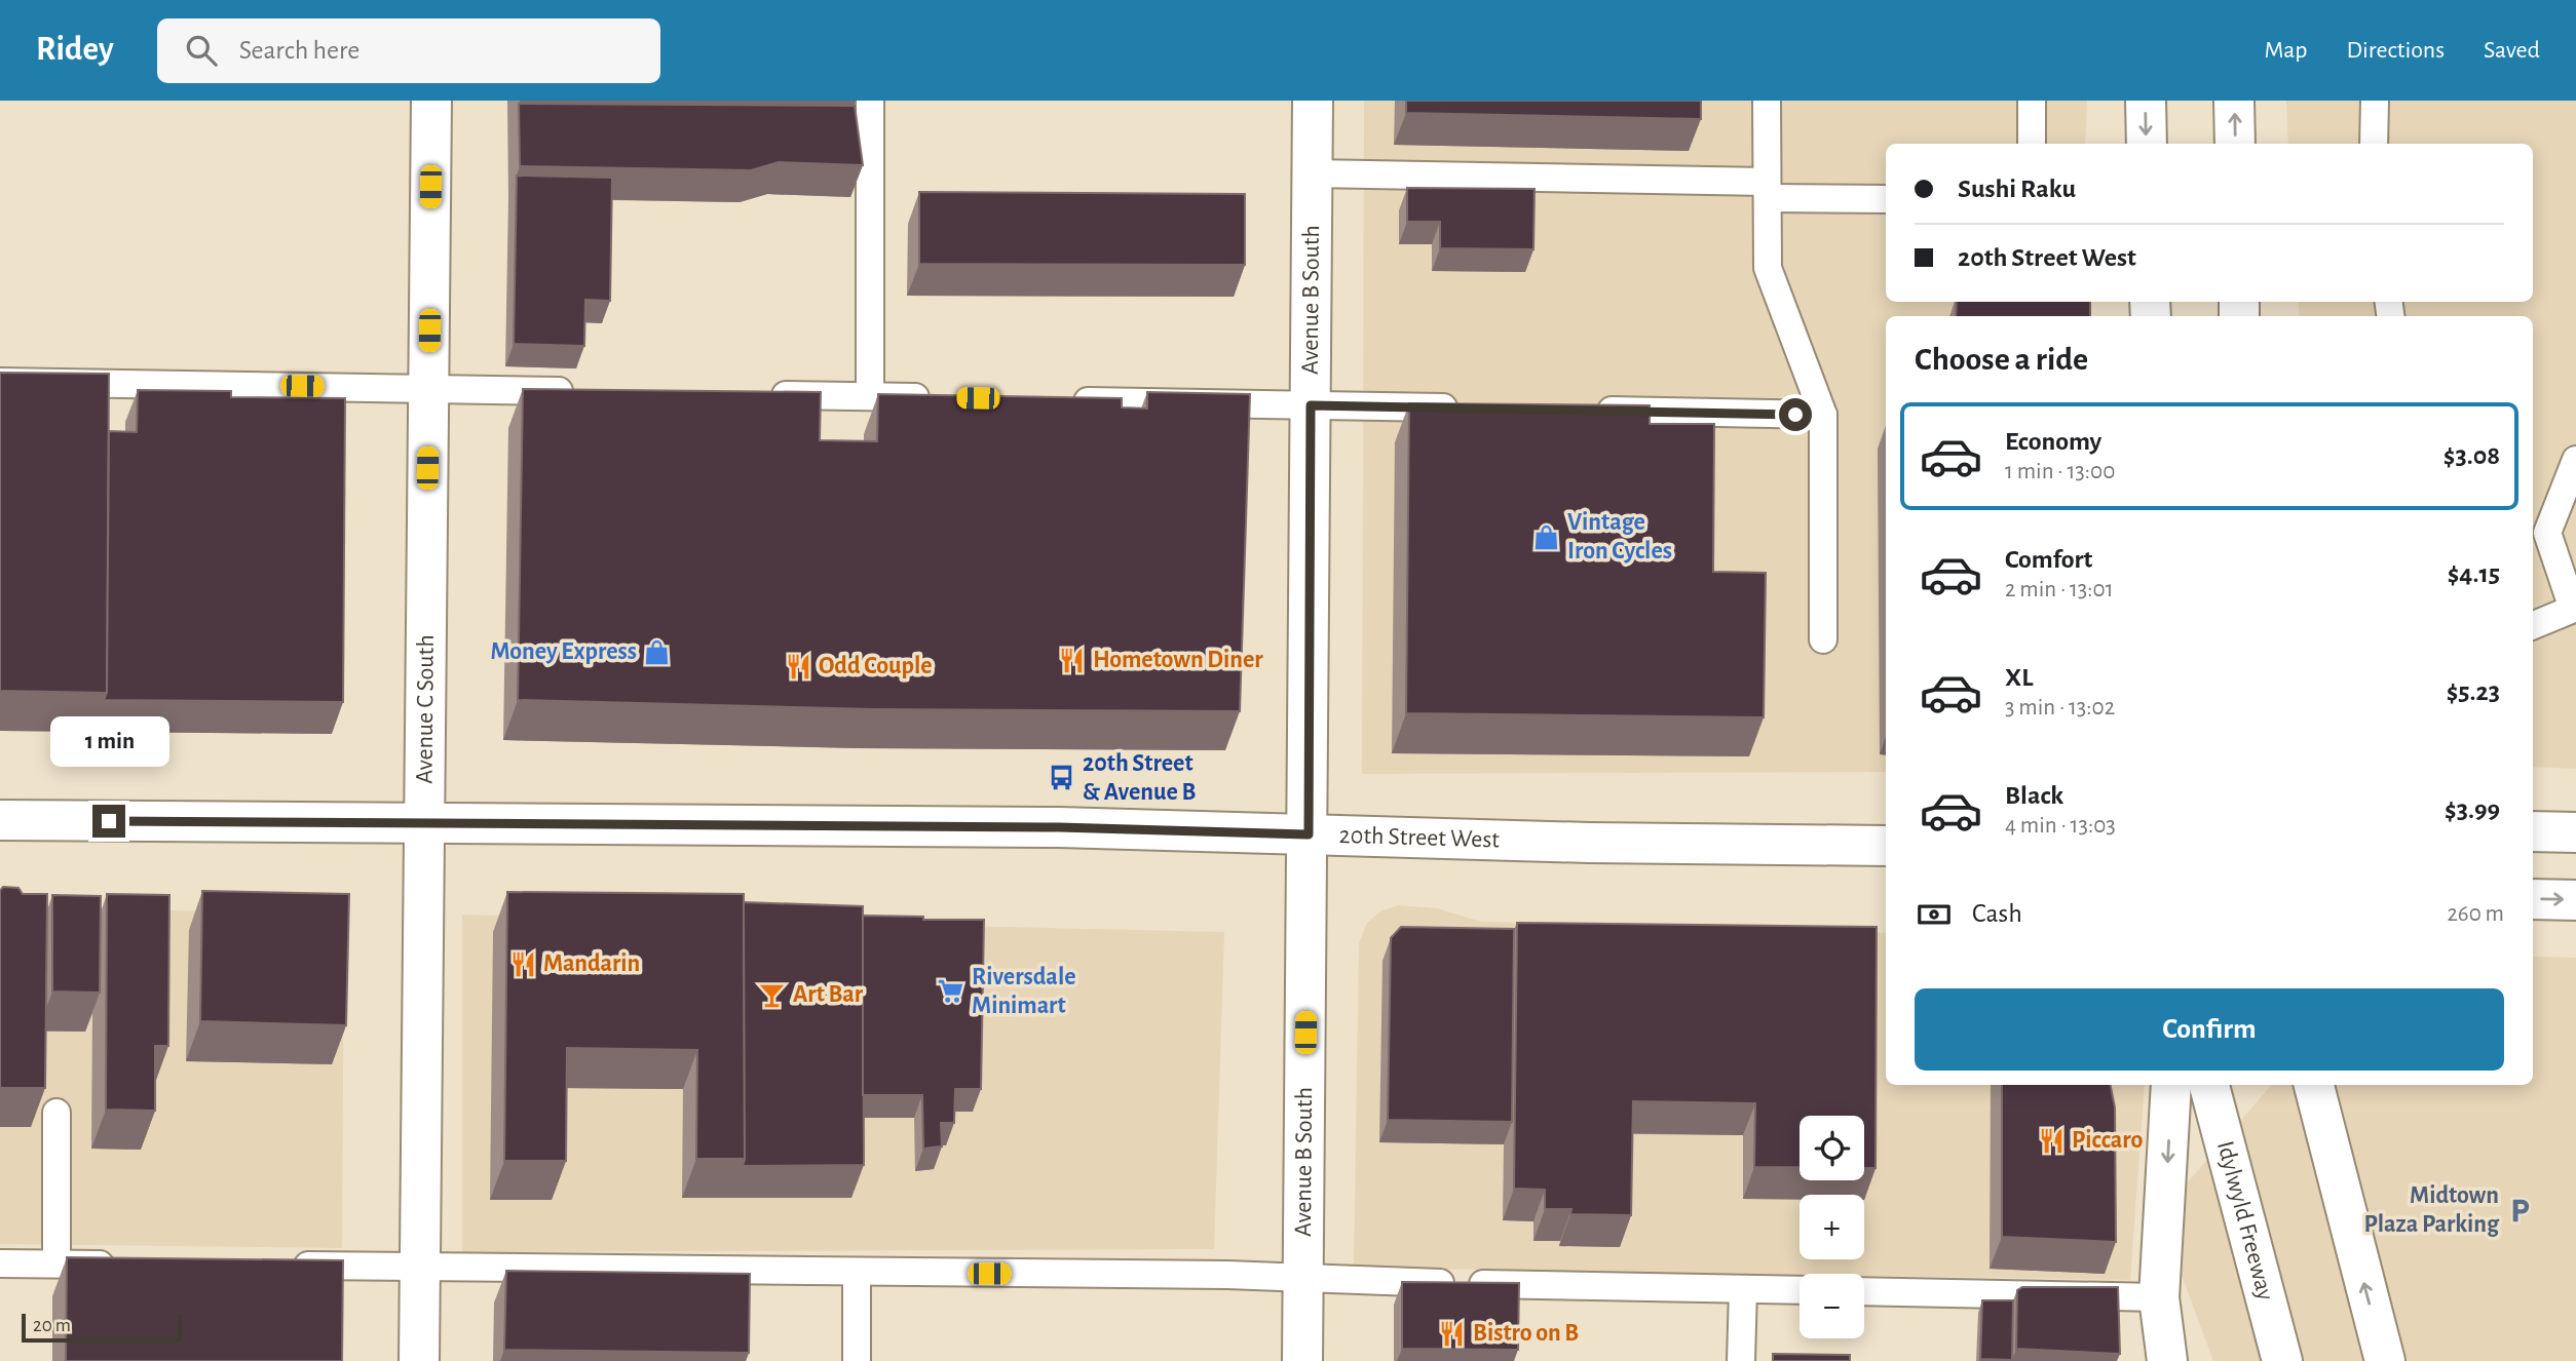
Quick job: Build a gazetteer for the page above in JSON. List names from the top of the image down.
{
  "streets": {
    "main road": [
      "Avenue B South",
      "Avenue C South",
      "20th Street West",
      "Idylwyld Freeway"
    ]
  },
  "crossings": [
    ["Avenue B South", "20th Street West"],
    ["Avenue C South", "20th Street West"]
  ],
  "places": {
    "shop": ["Vintage Iron Cycles", "Money Express"],
    "restaurant": [
      "Hometown Diner",
      "Odd Couple",
      "Mandarin",
      "Piccaro",
      "Bistro on B"
    ],
    "bus stop": ["20th Street & Avenue B"],
    "supermarket": ["Riversdale Minimart"],
    "bar": ["Art Bar"],
    "parking": ["Midtown Plaza Parking"]
  },
  "scale_bar": "20 m",
  "page": {
    "header": "Ridey",
    "search": "Search here",
    "nav": ["Map", "Directions", "Saved"],
    "banner": ["Sushi Raku", "20th Street West"],
    "heading": "Choose a ride",
    "list": [
      {
        "name": "Economy",
        "note": "1 min · 13:00",
        "value": "$3.08"
      },
      {
        "name": "Comfort",
        "note": "2 min · 13:01",
        "value": "$4.15"
      },
      {
        "name": "XL",
        "note": "3 min · 13:02",
        "value": "$5.23"
      },
      {
        "name": "Black",
        "note": "4 min · 13:03",
        "value": "$3.99"
      }
    ],
    "bubble": "1 min",
    "pay": ["Cash", "260 m"],
    "buttons": "Confirm",
    "map_buttons": ["+", "−"],
    "scale": "20 m"
  }
}
